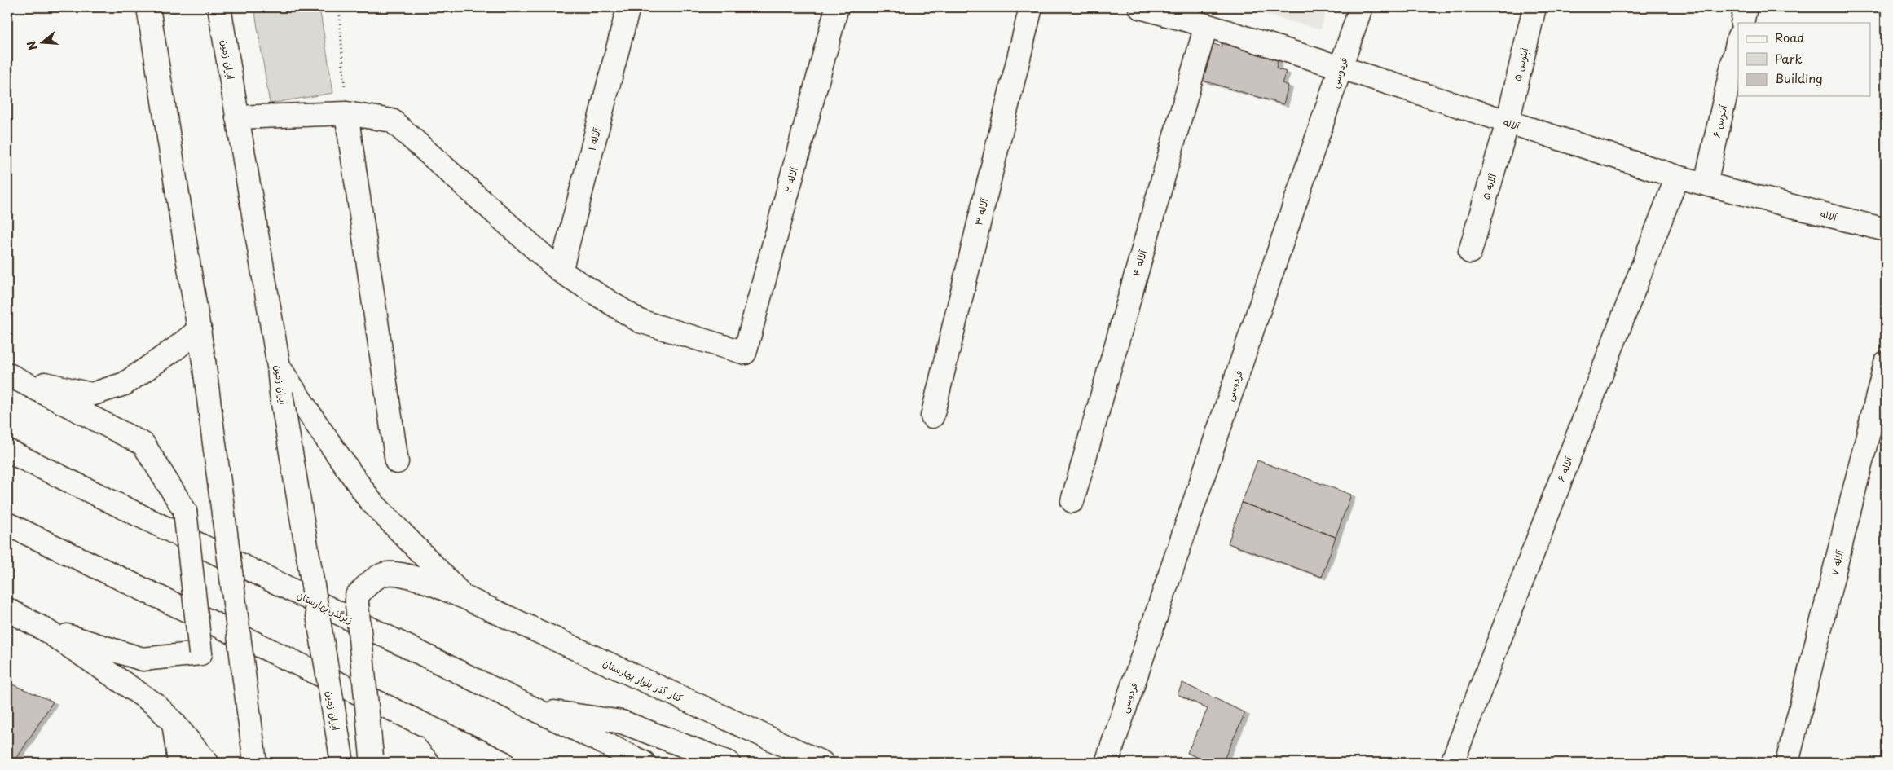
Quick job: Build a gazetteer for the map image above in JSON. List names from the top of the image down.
{
  "streets": {
    "main road": [
      "ایران زمین",
      "آبنوس ۵",
      "فردوسی",
      "آبنوس ۶",
      "آلاله",
      "آلاله ۱",
      "آلاله ۲",
      "آلاله ۵",
      "آلاله ۳",
      "آلاله ۴",
      "آلاله ۶",
      "آلاله ۷",
      "زیرگذر بهارستان",
      "کنار گذر بلوار بهارستان"
    ]
  },
  "crossings": [
    ["آبنوس ۵", "آلاله"],
    ["آبنوس ۵", "آلاله ۵"],
    ["فردوسی", "آلاله"],
    ["آبنوس ۶", "آلاله"],
    ["آلاله", "آلاله ۵"],
    ["آلاله", "آلاله ۴"],
    ["آلاله", "آلاله ۶"],
    ["آلاله ۱", "آلاله ۲"]
  ],
  "legend": ["Road", "Park", "Building"],
  "north": "left"
}
